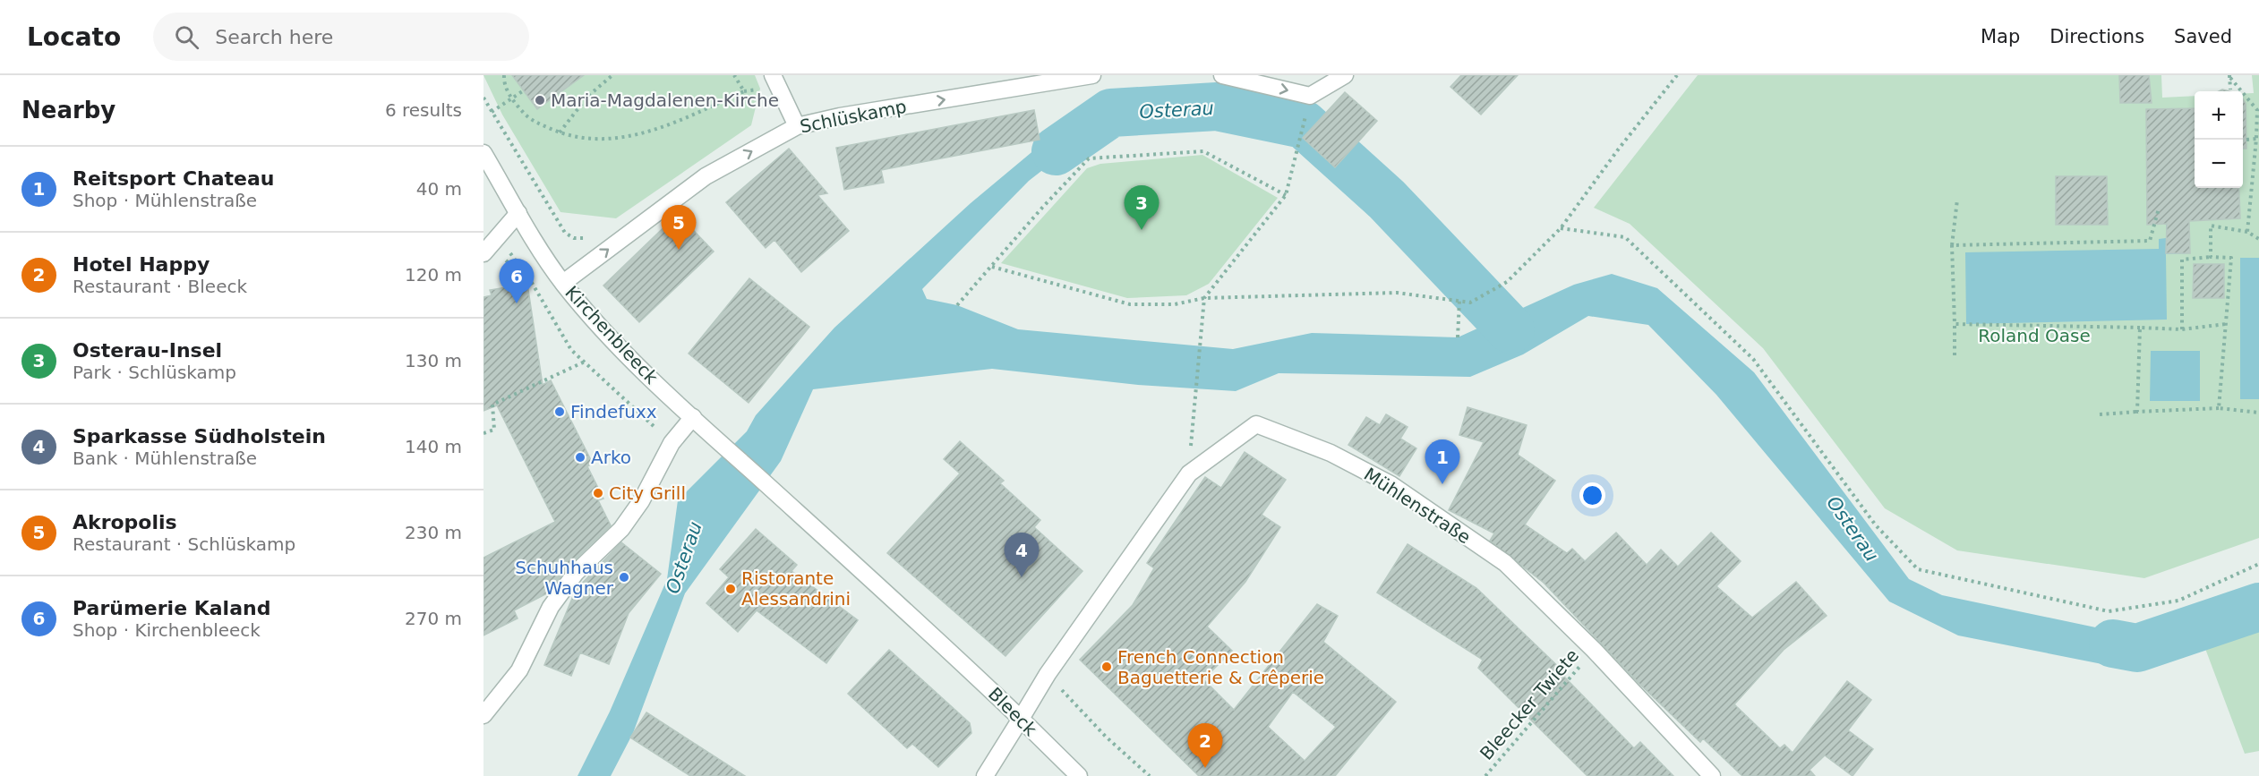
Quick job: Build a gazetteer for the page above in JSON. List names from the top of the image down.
{
  "streets": {
    "street": [
      "Schlüskamp",
      "Kirchenbleeck",
      "Mühlenstraße",
      "Bleeck"
    ],
    "path": ["Bleecker Twiete"]
  },
  "crossings": [
    ["Schlüskamp", "Kirchenbleeck"],
    ["Kirchenbleeck", "Bleeck"],
    ["Mühlenstraße", "Bleecker Twiete"],
    ["Mühlenstraße", "Bleeck"]
  ],
  "one_way": ["Schlüskamp"],
  "water": ["Osterau"],
  "parks": ["Roland Oase"],
  "places": [
    "Maria-Magdalenen-Kirche",
    "Findefuxx",
    "Arko",
    "City Grill",
    "Schuhhaus Wagner",
    "Ristorante Alessandrini",
    "French Connection Baguetterie & Crêperie"
  ],
  "page": {
    "header": "Locato",
    "search": "Search here",
    "nav": ["Map", "Directions", "Saved"],
    "heading": ["Nearby", "6 results"],
    "map_buttons": ["+", "−"],
    "list": [
      {
        "mark": "1",
        "name": "Reitsport Chateau",
        "note": "Shop · Mühlenstraße",
        "value": "40 m"
      },
      {
        "mark": "2",
        "name": "Hotel Happy",
        "note": "Restaurant · Bleeck",
        "value": "120 m"
      },
      {
        "mark": "3",
        "name": "Osterau-Insel",
        "note": "Park · Schlüskamp",
        "value": "130 m"
      },
      {
        "mark": "4",
        "name": "Sparkasse Südholstein",
        "note": "Bank · Mühlenstraße",
        "value": "140 m"
      },
      {
        "mark": "5",
        "name": "Akropolis",
        "note": "Restaurant · Schlüskamp",
        "value": "230 m"
      },
      {
        "mark": "6",
        "name": "Parümerie Kaland",
        "note": "Shop · Kirchenbleeck",
        "value": "270 m"
      }
    ],
    "pins": [
      "3",
      "5",
      "6",
      "1",
      "4",
      "2"
    ]
  }
}
